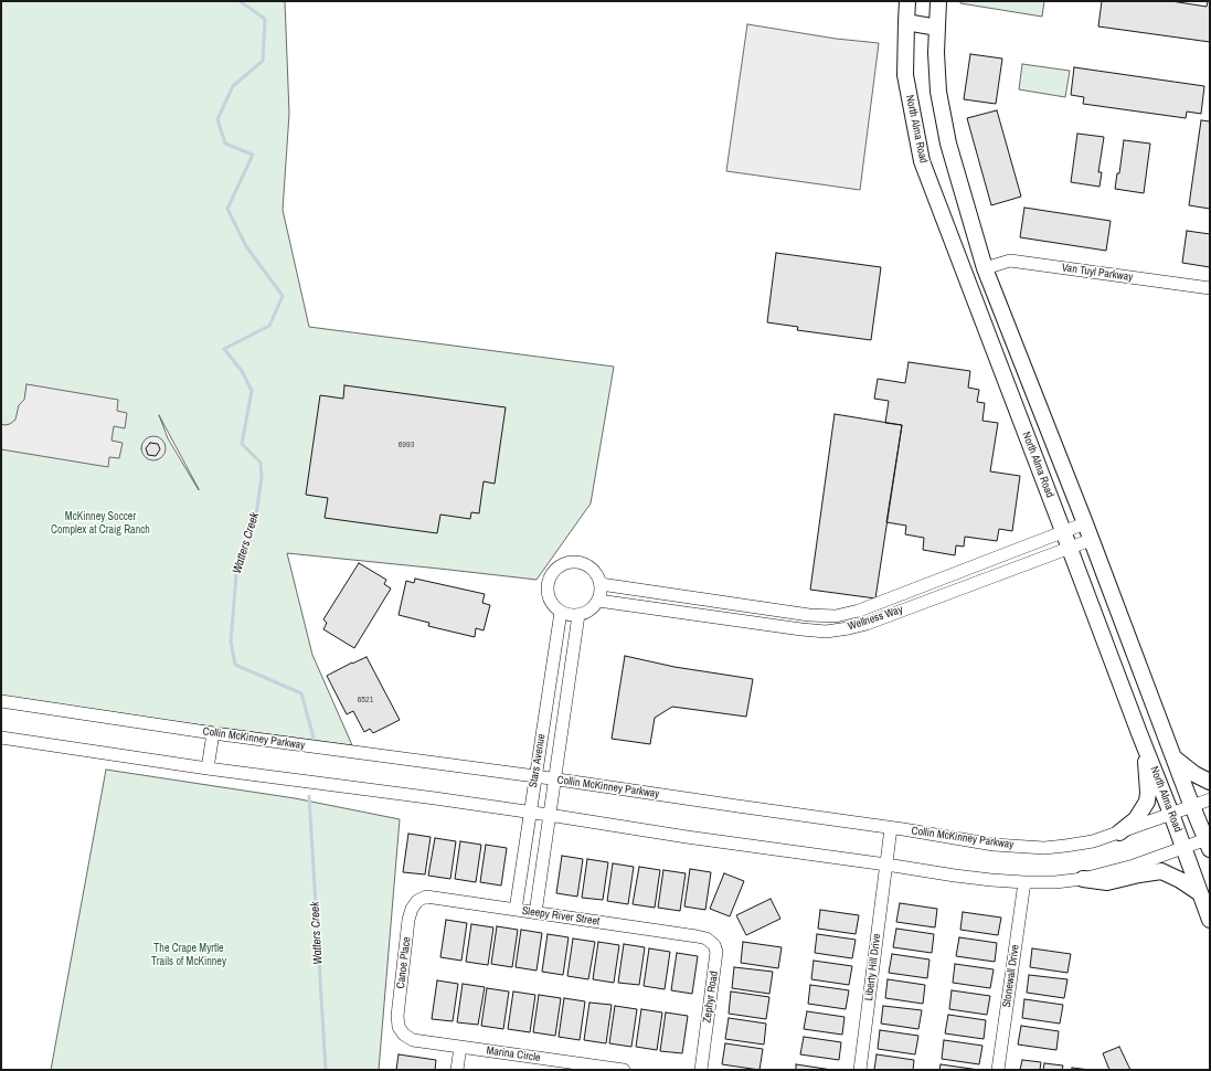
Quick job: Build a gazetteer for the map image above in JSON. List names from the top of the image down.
{
  "streets": {
    "main road": ["North Alma Road"],
    "street": [
      "Van Tuyl Parkway",
      "Wellness Way",
      "Collin McKinney Parkway",
      "Stars Avenue",
      "Sleepy River Street",
      "Canoe Place",
      "Liberty Hill Drive",
      "Stonewall Drive",
      "Zephyr Road",
      "Marina Circle"
    ]
  },
  "crossings": [
    ["North Alma Road", "Van Tuyl Parkway"],
    ["North Alma Road", "Wellness Way"],
    ["North Alma Road", "Collin McKinney Parkway"],
    ["Wellness Way", "Stars Avenue"],
    ["Collin McKinney Parkway", "Stars Avenue"],
    ["Collin McKinney Parkway", "Liberty Hill Drive"],
    ["Stars Avenue", "Sleepy River Street"],
    ["Sleepy River Street", "Canoe Place"],
    ["Sleepy River Street", "Zephyr Road"],
    ["Canoe Place", "Marina Circle"]
  ],
  "water": ["Watters Creek"],
  "parks": ["McKinney Soccer Complex at Craig Ranch", "The Crape Myrtle Trails of McKinney"],
  "house_numbers": ["6993", "6521"]
}
